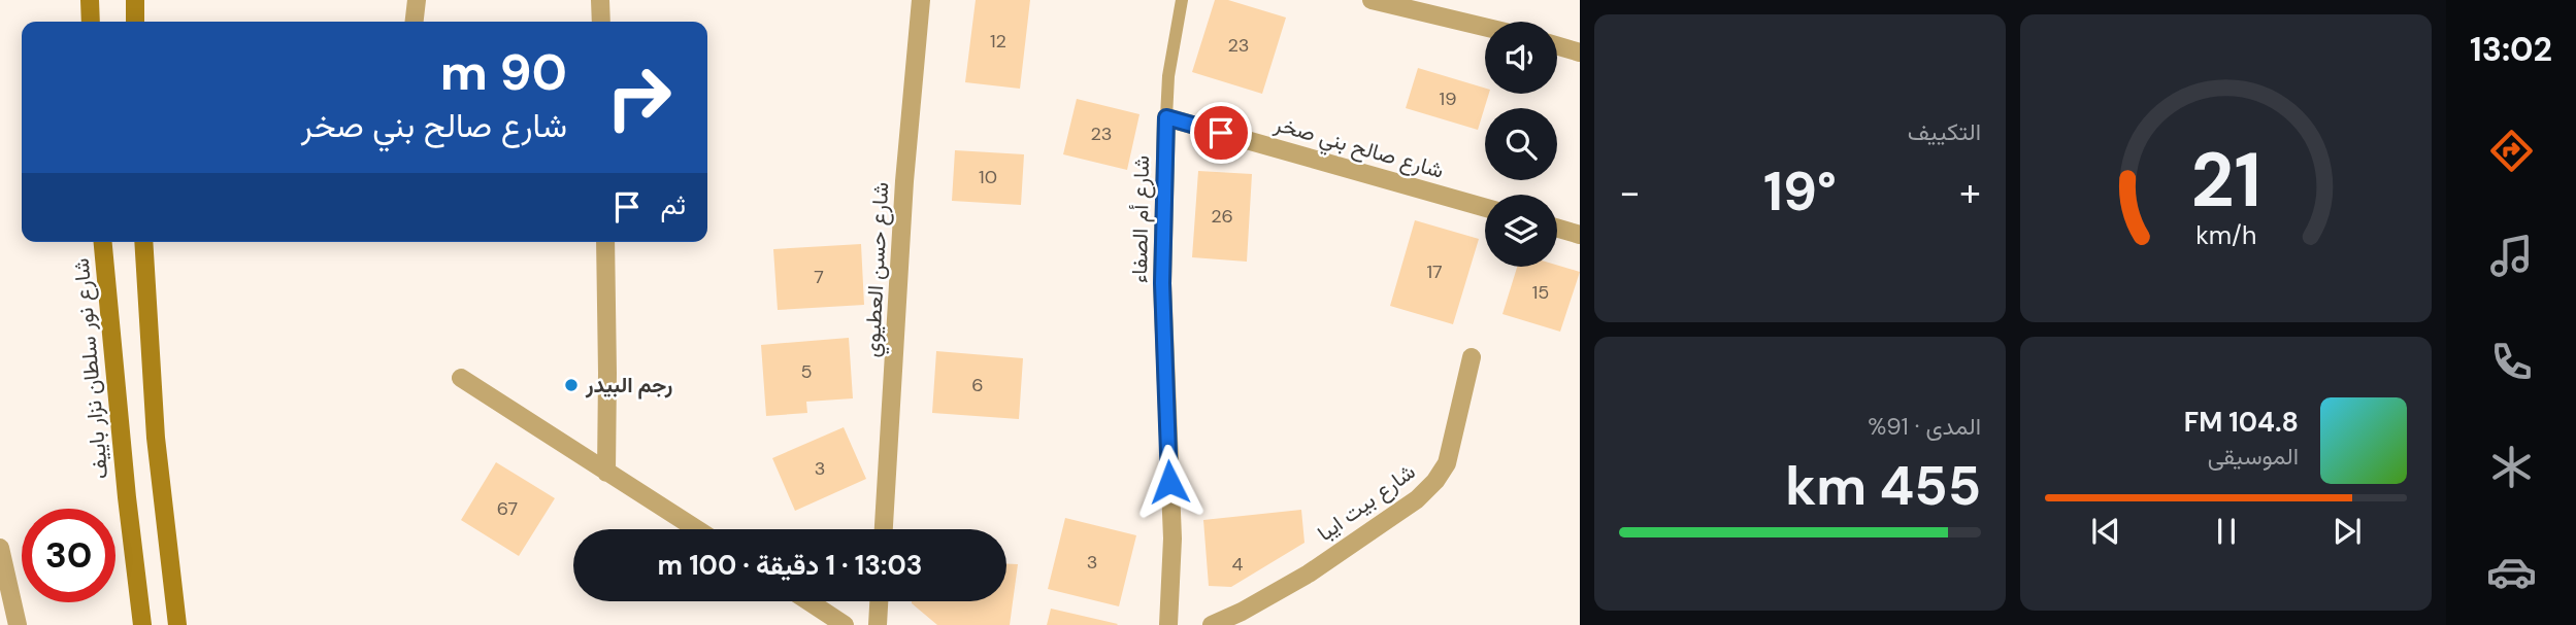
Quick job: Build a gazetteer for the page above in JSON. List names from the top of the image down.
{
  "streets": {
    "main road": ["شارع نور سلطان نزار باييف"],
    "street": [
      "شارع صالح بني صخر",
      "شارع أم الصفاء",
      "شارع حسن العطيوي",
      "شارع بيت ايبا"
    ]
  },
  "crossings": [
    ["شارع صالح بني صخر", "شارع أم الصفاء"]
  ],
  "places": ["رجم البيدر"],
  "house_numbers": [
    "12",
    "23",
    "19",
    "23",
    "10",
    "26",
    "17",
    "7",
    "15",
    "5",
    "6",
    "3",
    "67",
    "3",
    "4"
  ],
  "page": {
    "tabs": "13:02",
    "tile": [
      "التكييف",
      ["المدى · 91%", "455 km"]
    ],
    "turn": ["90 m", "شارع صالح بني صخر"],
    "heat": ["−", "19°", "+"],
    "then": "ثم",
    "song": ["104.8 FM", "الموسيقى"],
    "limit": "30",
    "trip": "13:03 · 1 دقيقة · 100 m",
    "gauge": ["21", "km/h"]
  }
}
